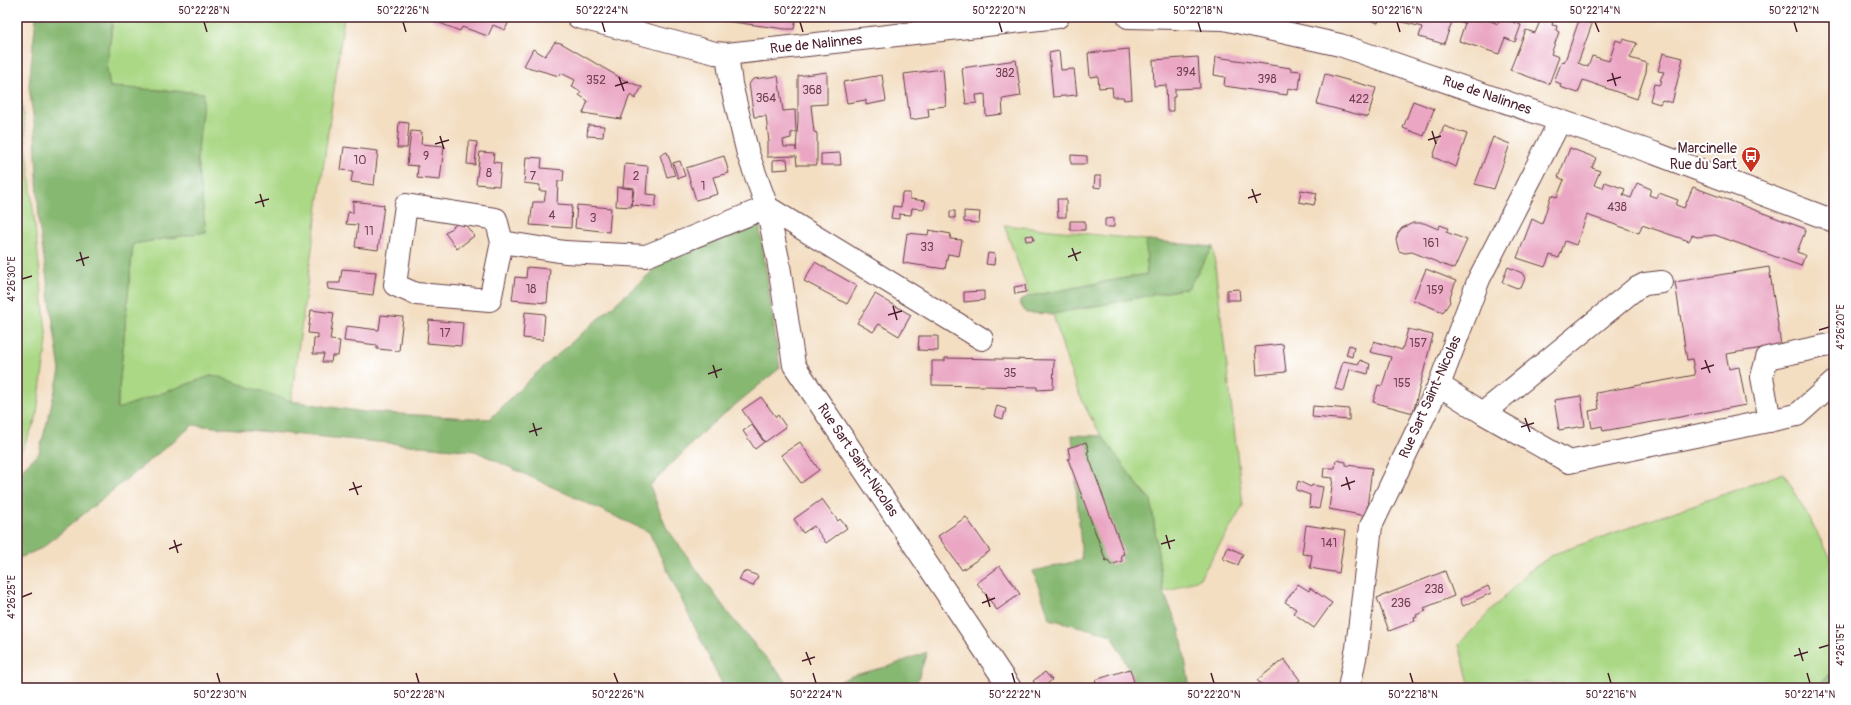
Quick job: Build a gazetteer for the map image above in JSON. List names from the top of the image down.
{
  "streets": {
    "street": ["Rue de Nalinnes", "Rue Sart Saint-Nicolas"]
  },
  "crossings": [
    ["Rue de Nalinnes", "Rue Sart Saint-Nicolas"]
  ],
  "places": {
    "bus stop": ["Marcinelle Rue du Sart"]
  },
  "house_numbers": [
    "394",
    "382",
    "398",
    "352",
    "368",
    "364",
    "422",
    "9",
    "10",
    "8",
    "7",
    "2",
    "1",
    "438",
    "4",
    "3",
    "11",
    "161",
    "33",
    "18",
    "159",
    "17",
    "157",
    "35",
    "155",
    "141",
    "238",
    "236"
  ],
  "coordinates": [
    "50°22'28\"N",
    "50°22'26\"N",
    "50°22'24\"N",
    "50°22'22\"N",
    "50°22'20\"N",
    "50°22'18\"N",
    "50°22'16\"N",
    "50°22'14\"N",
    "50°22'12\"N",
    "4°26'30\"E",
    "4°26'20\"E",
    "4°26'25\"E",
    "4°26'15\"E",
    "50°22'30\"N"
  ]
}
